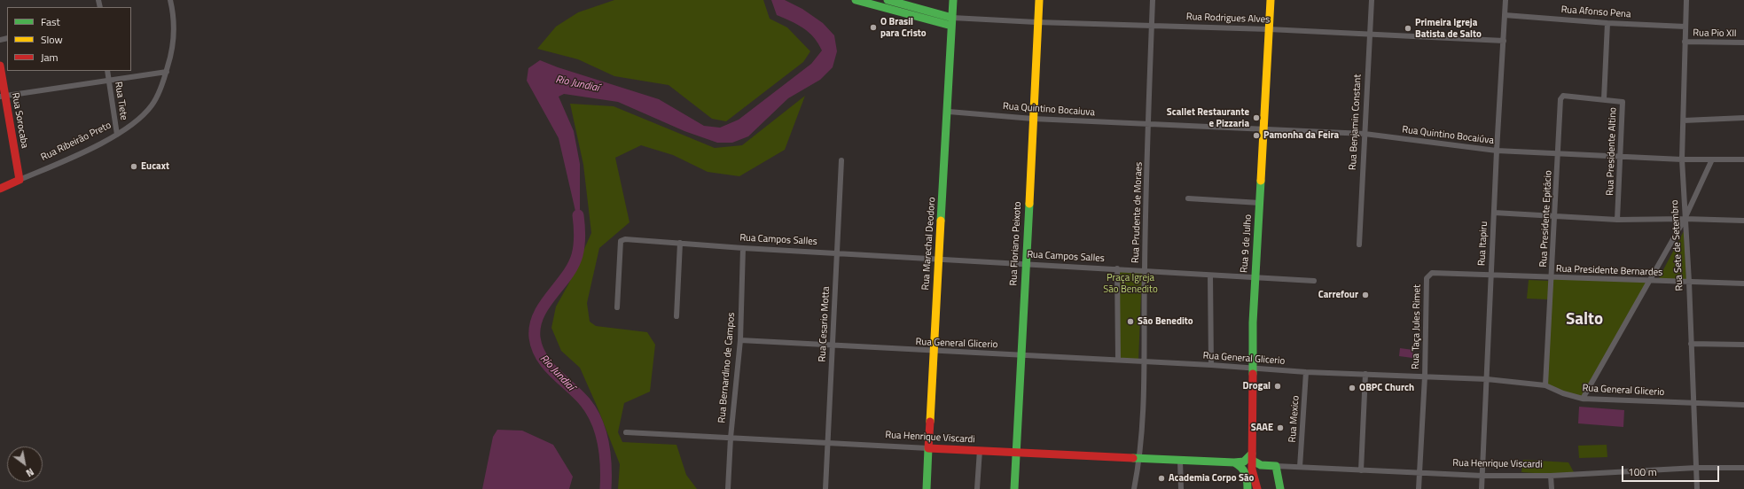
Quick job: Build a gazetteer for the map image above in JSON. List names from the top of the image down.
{
  "streets": {
    "main road": [
      "Rua Sorocaba",
      "Rua Ribeirão Preto",
      "Rua Marechal Deodoro",
      "Rua Floriano Peixoto",
      "Rua 9 de Julho",
      "Rua Henrique Viscardi"
    ],
    "street": [
      "Rua Afonso Pena",
      "Rua Rodrigues Alves",
      "Rua Pio XII",
      "Rua Tiete",
      "Rua Quintino Bocaiuva",
      "Rua Benjamin Constant",
      "Rua Quintino Bocaiúva",
      "Rua Presidente Altino",
      "Rua Prudente de Moraes",
      "Rua Presidente Epitácio",
      "Rua Campos Salles",
      "Rua Itapiru",
      "Rua Sete de Setembro",
      "Rua Presidente Bernardes",
      "Rua Cesario Motta",
      "Rua Taça Jules Rimet",
      "Rua General Glicerio",
      "Rua Bernardino de Campos",
      "Rua Mexico"
    ]
  },
  "crossings": [
    ["Rua Afonso Pena", "Rua Itapiru"],
    ["Rua Afonso Pena", "Rua Sete de Setembro"],
    ["Rua Rodrigues Alves", "Rua Benjamin Constant"],
    ["Rua Rodrigues Alves", "Rua Prudente de Moraes"],
    ["Rua Rodrigues Alves", "Rua Marechal Deodoro"],
    ["Rua Rodrigues Alves", "Rua Floriano Peixoto"],
    ["Rua Rodrigues Alves", "Rua 9 de Julho"],
    ["Rua Rodrigues Alves", "Rua Itapiru"],
    ["Rua Pio XII", "Rua Sete de Setembro"],
    ["Rua Tiete", "Rua Ribeirão Preto"],
    ["Rua Quintino Bocaiuva", "Rua Quintino Bocaiúva"],
    ["Rua Quintino Bocaiuva", "Rua Prudente de Moraes"],
    ["Rua Quintino Bocaiuva", "Rua Marechal Deodoro"],
    ["Rua Quintino Bocaiuva", "Rua Floriano Peixoto"],
    ["Rua Sorocaba", "Rua Ribeirão Preto"],
    ["Rua Benjamin Constant", "Rua Quintino Bocaiúva"],
    ["Rua Quintino Bocaiúva", "Rua Presidente Altino"],
    ["Rua Quintino Bocaiúva", "Rua Prudente de Moraes"],
    ["Rua Quintino Bocaiúva", "Rua Presidente Epitácio"],
    ["Rua Quintino Bocaiúva", "Rua 9 de Julho"],
    ["Rua Quintino Bocaiúva", "Rua Itapiru"],
    ["Rua Quintino Bocaiúva", "Rua Sete de Setembro"],
    ["Rua Presidente Altino", "Rua Presidente Epitácio"],
    ["Rua Prudente de Moraes", "Rua Campos Salles"],
    ["Rua Prudente de Moraes", "Rua General Glicerio"],
    ["Rua Prudente de Moraes", "Rua Henrique Viscardi"],
    ["Rua Presidente Epitácio", "Rua Presidente Bernardes"],
    ["Rua Presidente Epitácio", "Rua General Glicerio"],
    ["Rua Campos Salles", "Rua Marechal Deodoro"],
    ["Rua Campos Salles", "Rua Floriano Peixoto"],
    ["Rua Campos Salles", "Rua 9 de Julho"],
    ["Rua Campos Salles", "Rua Cesario Motta"],
    ["Rua Campos Salles", "Rua Bernardino de Campos"],
    ["Rua Marechal Deodoro", "Rua General Glicerio"],
    ["Rua Marechal Deodoro", "Rua Henrique Viscardi"],
    ["Rua Floriano Peixoto", "Rua General Glicerio"],
    ["Rua Floriano Peixoto", "Rua Henrique Viscardi"],
    ["Rua 9 de Julho", "Rua General Glicerio"],
    ["Rua 9 de Julho", "Rua Henrique Viscardi"],
    ["Rua Itapiru", "Rua Presidente Bernardes"],
    ["Rua Itapiru", "Rua General Glicerio"],
    ["Rua Itapiru", "Rua Henrique Viscardi"],
    ["Rua Sete de Setembro", "Rua Presidente Bernardes"],
    ["Rua Sete de Setembro", "Rua General Glicerio"],
    ["Rua Sete de Setembro", "Rua Henrique Viscardi"],
    ["Rua Presidente Bernardes", "Rua Taça Jules Rimet"],
    ["Rua Cesario Motta", "Rua General Glicerio"],
    ["Rua Cesario Motta", "Rua Henrique Viscardi"],
    ["Rua Taça Jules Rimet", "Rua General Glicerio"],
    ["Rua Taça Jules Rimet", "Rua Henrique Viscardi"],
    ["Rua General Glicerio", "Rua Bernardino de Campos"],
    ["Rua General Glicerio", "Rua Mexico"],
    ["Rua Bernardino de Campos", "Rua Henrique Viscardi"],
    ["Rua Mexico", "Rua Henrique Viscardi"]
  ],
  "districts": ["Salto"],
  "water": ["Rio Jundiaí"],
  "parks": ["Praça Igreja São Benedito"],
  "places": [
    "O Brasil para Cristo",
    "Primeira Igreja Batista de Salto",
    "Scallet Restaurante e Pizzaria",
    "Pamonha da Feira",
    "Eucaxt",
    "Carrefour",
    "São Benedito",
    "Drogal",
    "OBPC Church",
    "SAAE",
    "Academia Corpo São"
  ],
  "legend": ["Fast", "Slow", "Jam"],
  "scale_bar": "100 m",
  "north": "bottom right"
}
